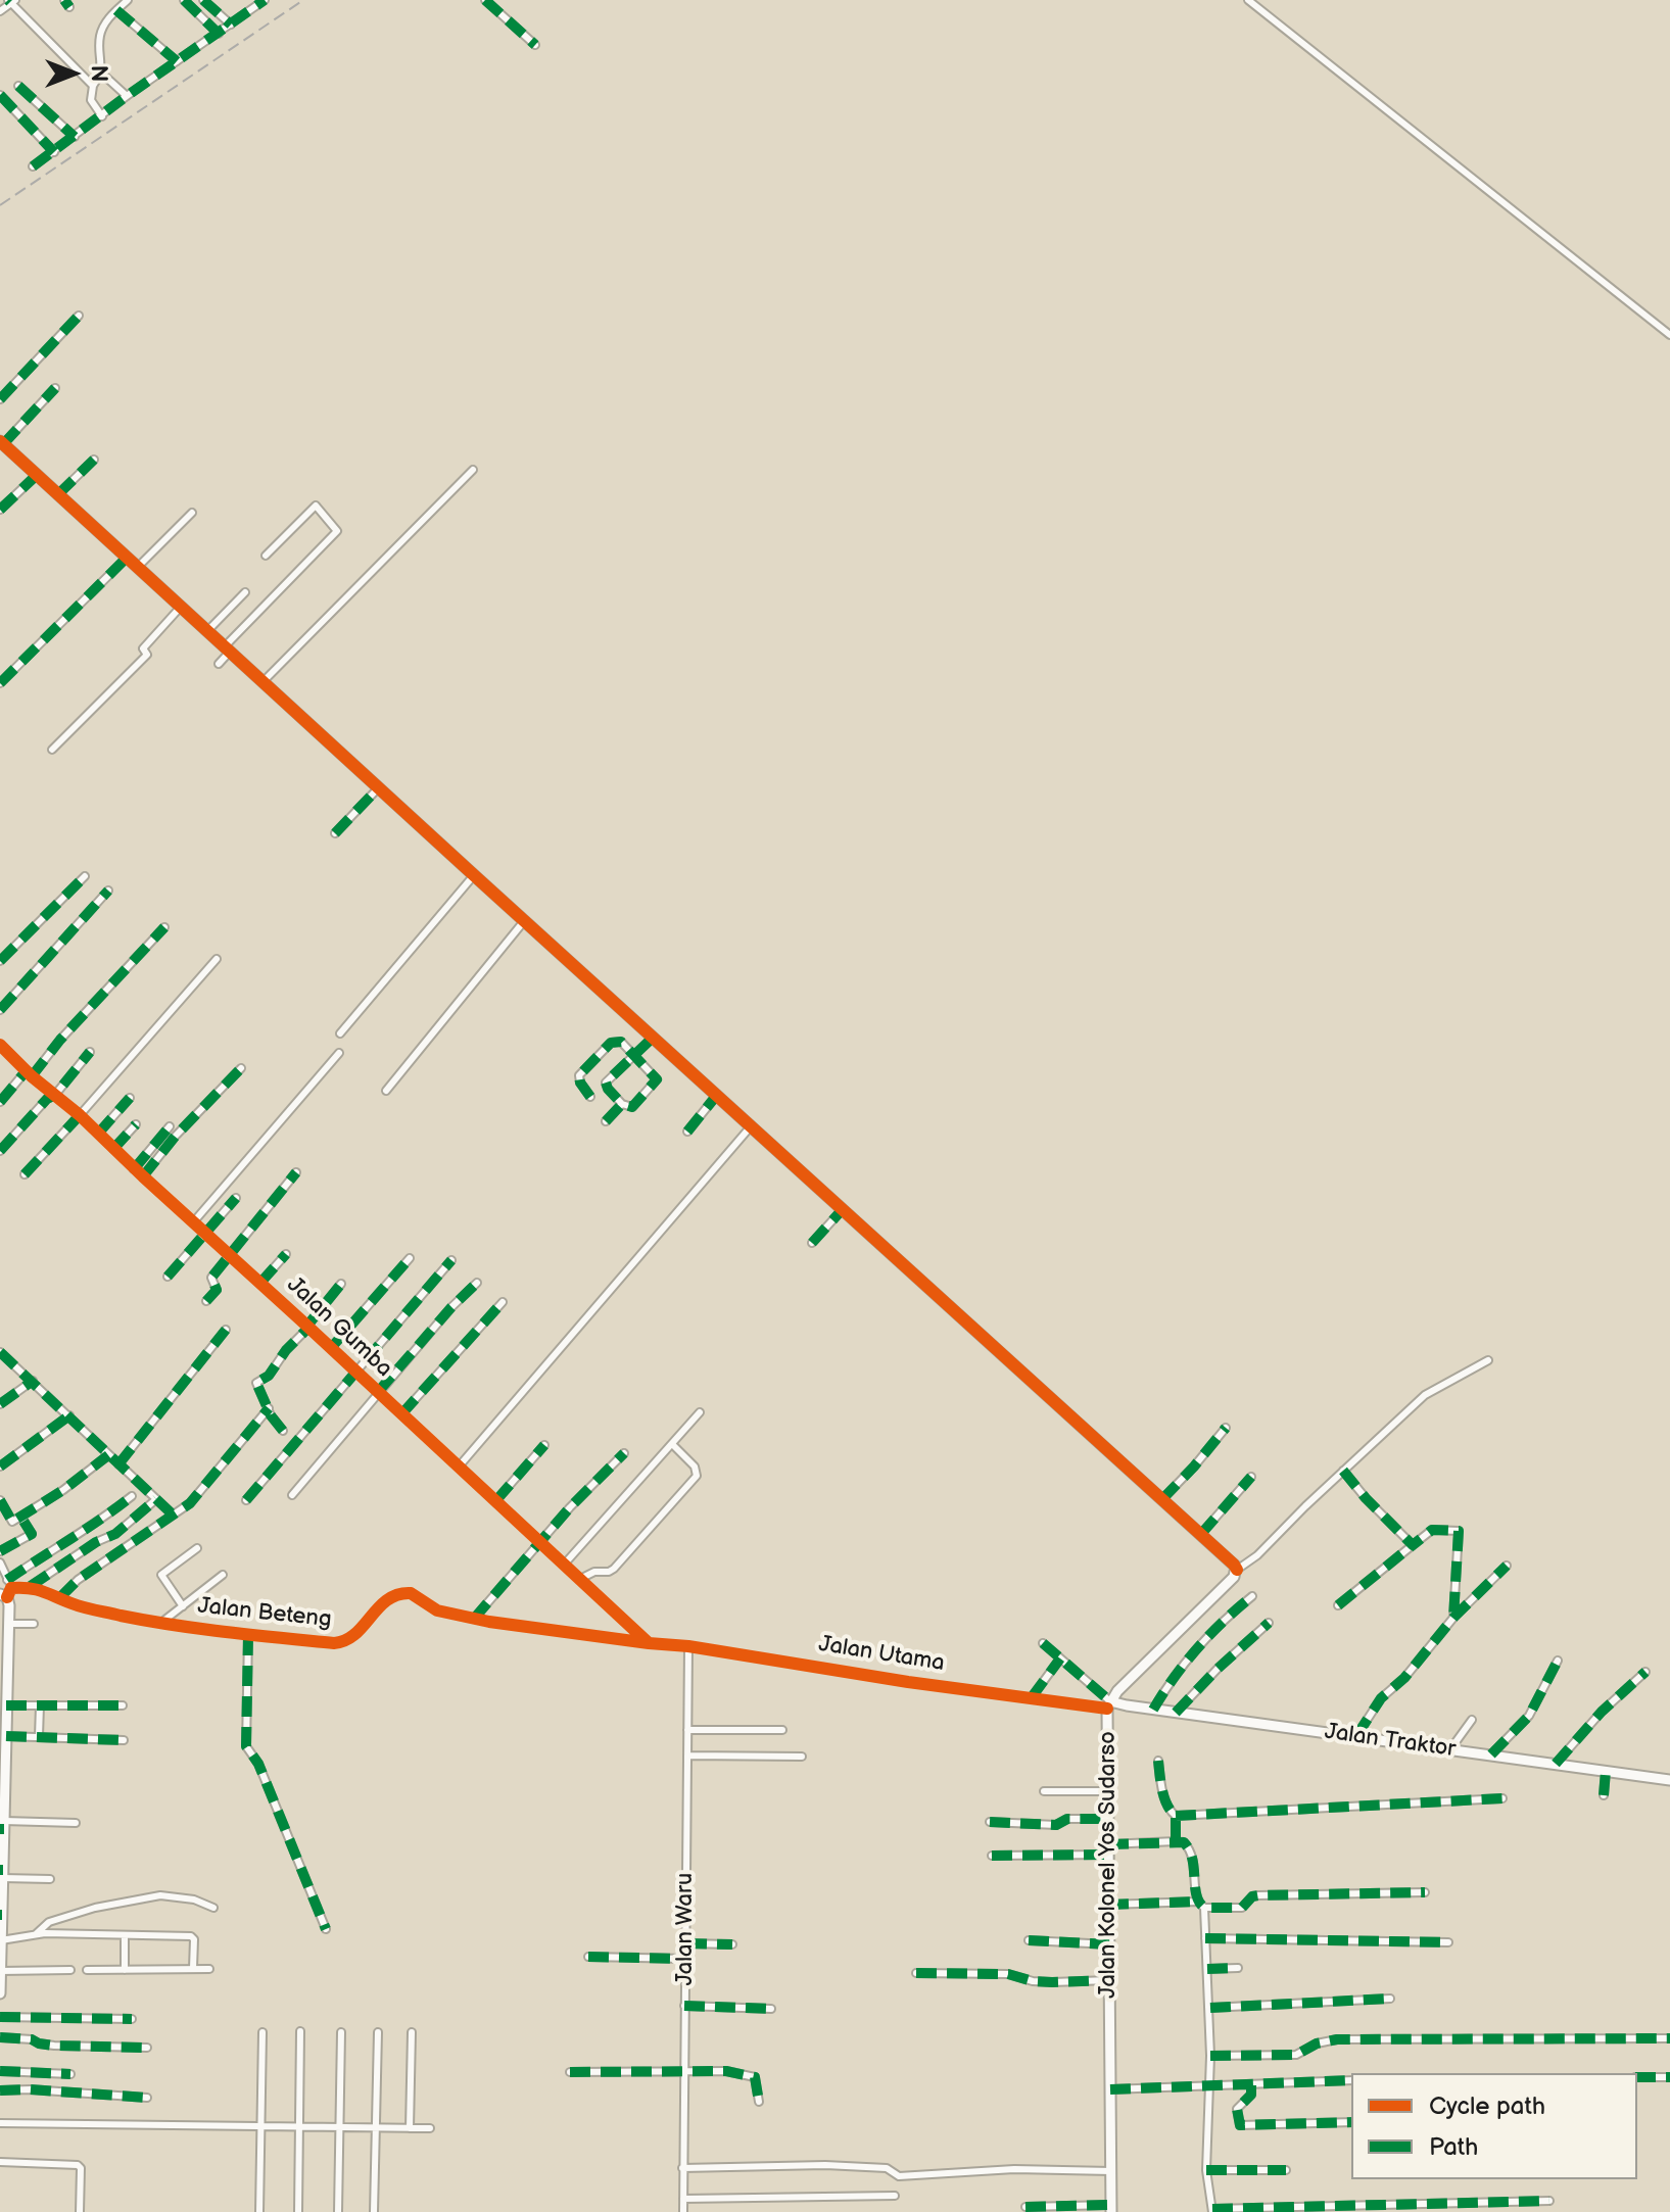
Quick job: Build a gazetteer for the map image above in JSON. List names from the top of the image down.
{
  "streets": {
    "street": [
      "Jalan Gumba",
      "Jalan Beteng",
      "Jalan Utama",
      "Jalan Traktor",
      "Jalan Kolonel Yos Sudarso",
      "Jalan Waru"
    ]
  },
  "crossings": [
    ["Jalan Gumba", "Jalan Beteng"],
    ["Jalan Gumba", "Jalan Utama"],
    ["Jalan Beteng", "Jalan Utama"],
    ["Jalan Utama", "Jalan Traktor"],
    ["Jalan Utama", "Jalan Kolonel Yos Sudarso"],
    ["Jalan Utama", "Jalan Waru"],
    ["Jalan Traktor", "Jalan Kolonel Yos Sudarso"]
  ],
  "legend": ["Cycle path", "Path"],
  "north": "right"
}
